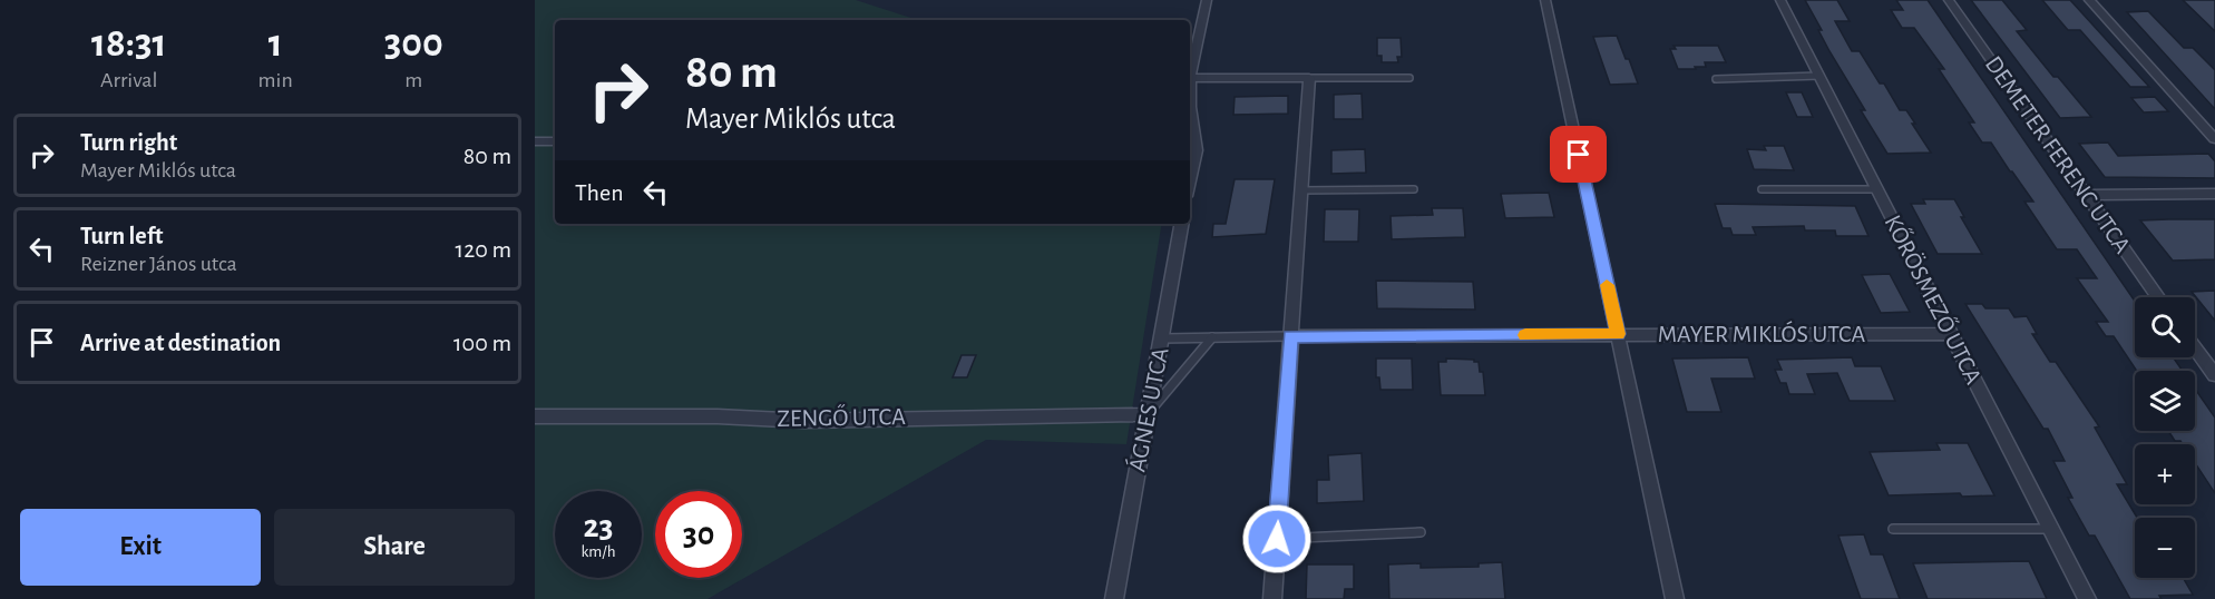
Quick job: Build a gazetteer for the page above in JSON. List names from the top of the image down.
{
  "streets": {
    "street": [
      "DEMETER FERENC UTCA",
      "KŐRÖSMEZŐ UTCA",
      "MAYER MIKLÓS UTCA",
      "ÁGNES UTCA",
      "ZENGŐ UTCA"
    ]
  },
  "crossings": [
    ["KŐRÖSMEZŐ UTCA", "MAYER MIKLÓS UTCA"],
    ["ÁGNES UTCA", "ZENGŐ UTCA"]
  ],
  "page": {
    "eta": [
      "18:31",
      "Arrival",
      "1",
      "min",
      "300",
      "m"
    ],
    "turn": ["80 m", "Mayer Miklós utca"],
    "list": [
      {
        "name": "Turn right",
        "note": "Mayer Miklós utca",
        "value": "80 m"
      },
      {
        "name": "Turn left",
        "note": "Reizner János utca",
        "value": "120 m"
      },
      {
        "name": "Arrive at destination",
        "value": "100 m"
      }
    ],
    "then": "Then",
    "map_buttons": ["+", "−"],
    "speed": "23 km/h",
    "limit": "30",
    "buttons": ["Exit", "Share"]
  }
}
